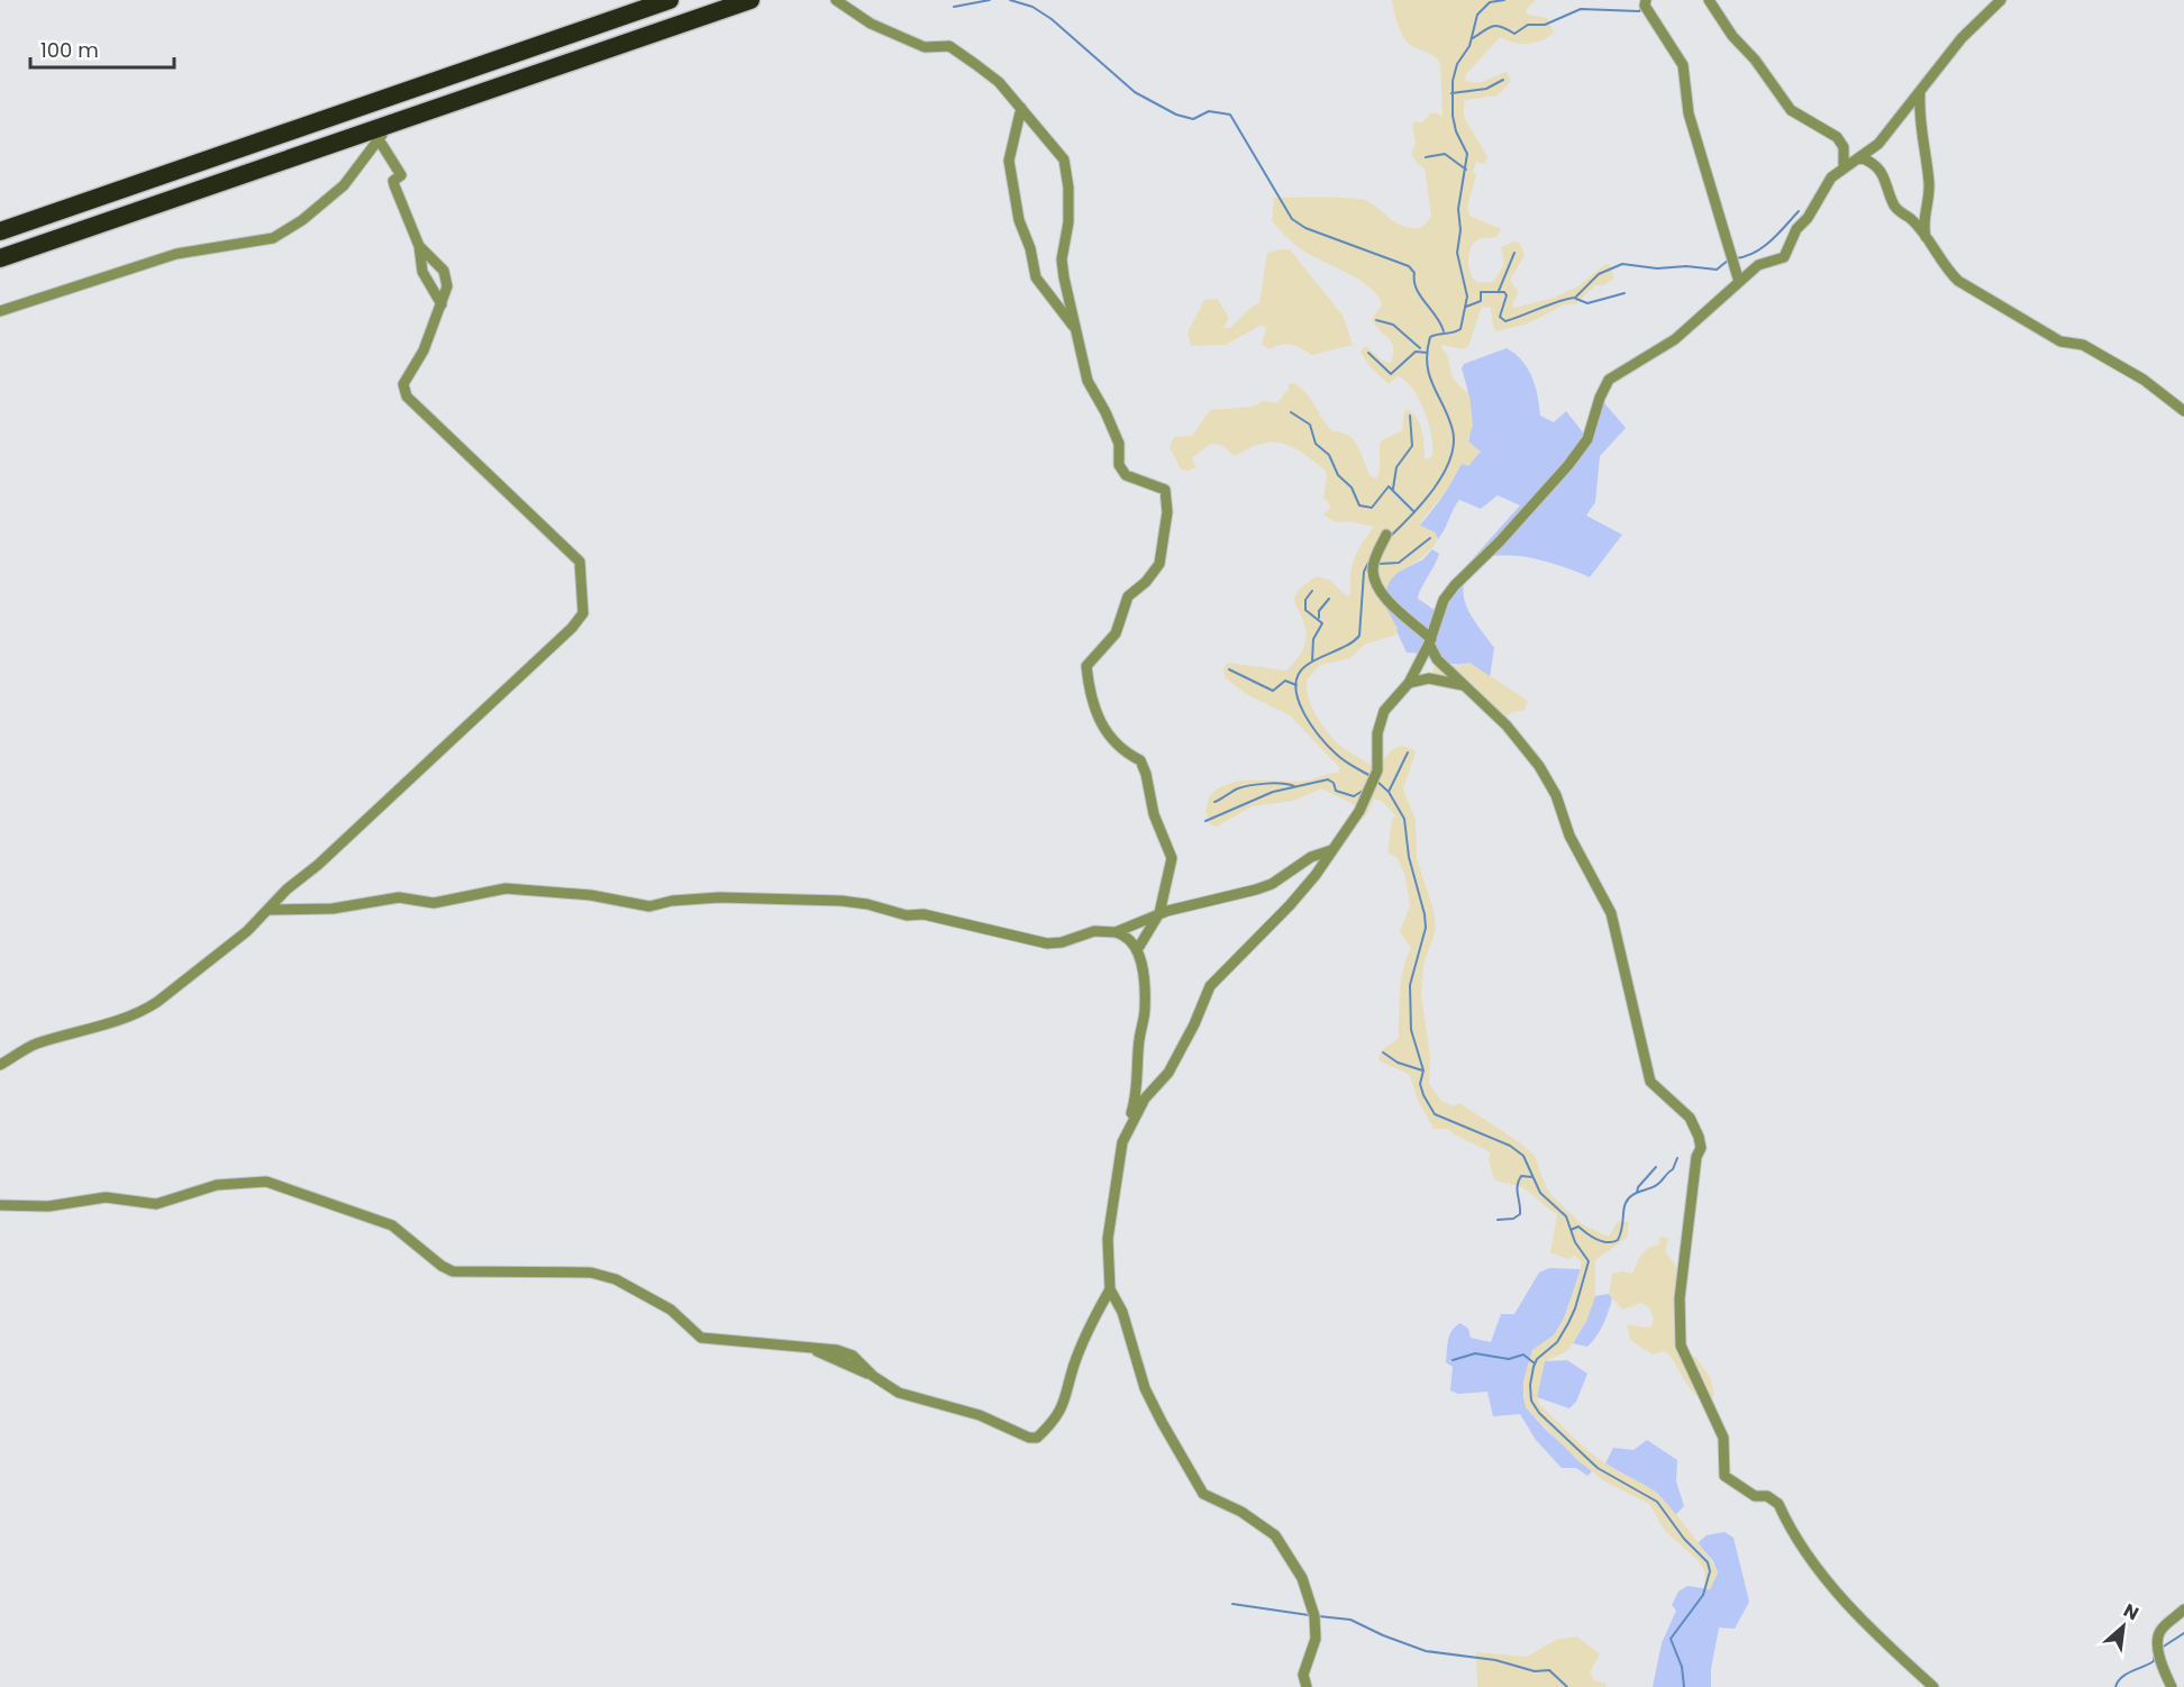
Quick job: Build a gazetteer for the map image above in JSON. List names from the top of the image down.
{
  "scale_bar": "100 m",
  "north": "top right"
}
